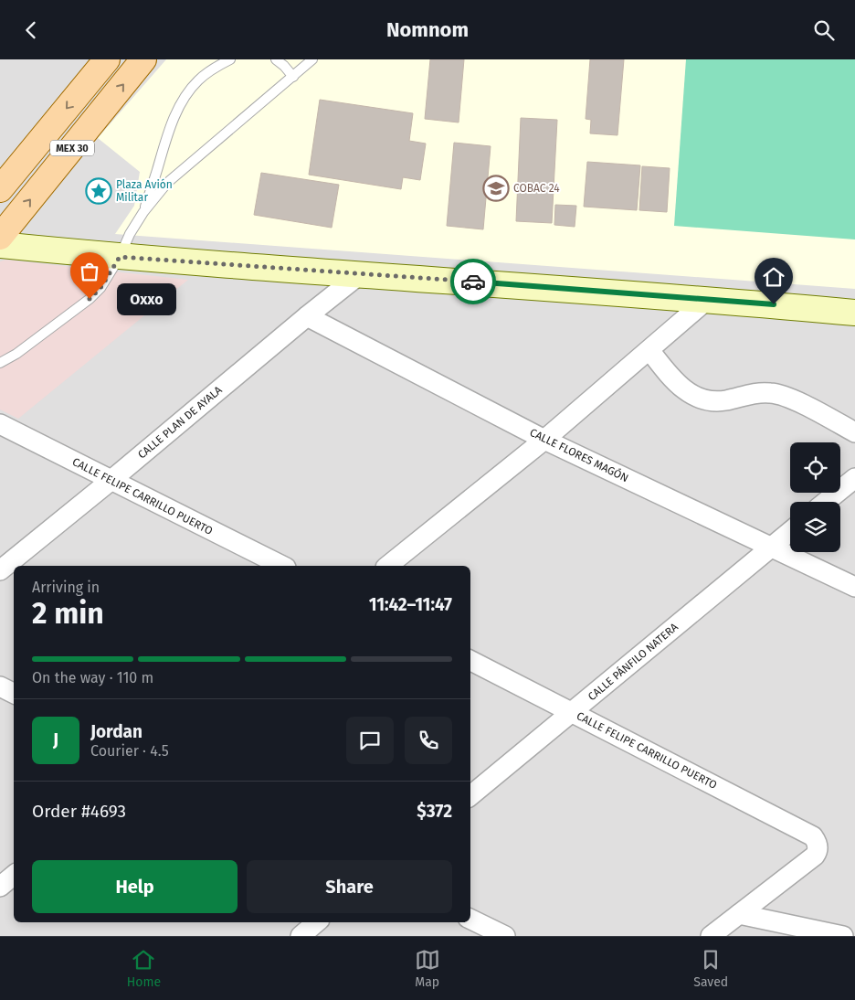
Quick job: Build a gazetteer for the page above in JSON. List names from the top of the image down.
{
  "streets": {
    "main road": ["MEX 30"],
    "street": [
      "CALLE PLAN DE AYALA",
      "CALLE FLORES MAGÓN",
      "CALLE FELIPE CARRILLO PUERTO",
      "CALLE PÁNFILO NATERA"
    ]
  },
  "crossings": [
    ["CALLE PLAN DE AYALA", "CALLE FLORES MAGÓN"],
    ["CALLE PLAN DE AYALA", "CALLE FELIPE CARRILLO PUERTO"],
    ["CALLE FLORES MAGÓN", "CALLE PÁNFILO NATERA"],
    ["CALLE FELIPE CARRILLO PUERTO", "CALLE PÁNFILO NATERA"]
  ],
  "places": {
    "school or university": ["COBAC 24"],
    "place": ["Plaza Avión Militar"],
    "other": ["Oxxo"]
  },
  "page": {
    "header": "Nomnom",
    "bubble": "Oxxo",
    "heading": ["2 min", "Arriving in", "11:42–11:47"],
    "panel": [
      "Jordan",
      "Courier · 4.5",
      "Order #4693",
      "$372"
    ],
    "bar": "On the way · 110 m",
    "round": "J",
    "buttons": ["Help", "Share"],
    "tabs": ["Home", "Map", "Saved"]
  }
}
